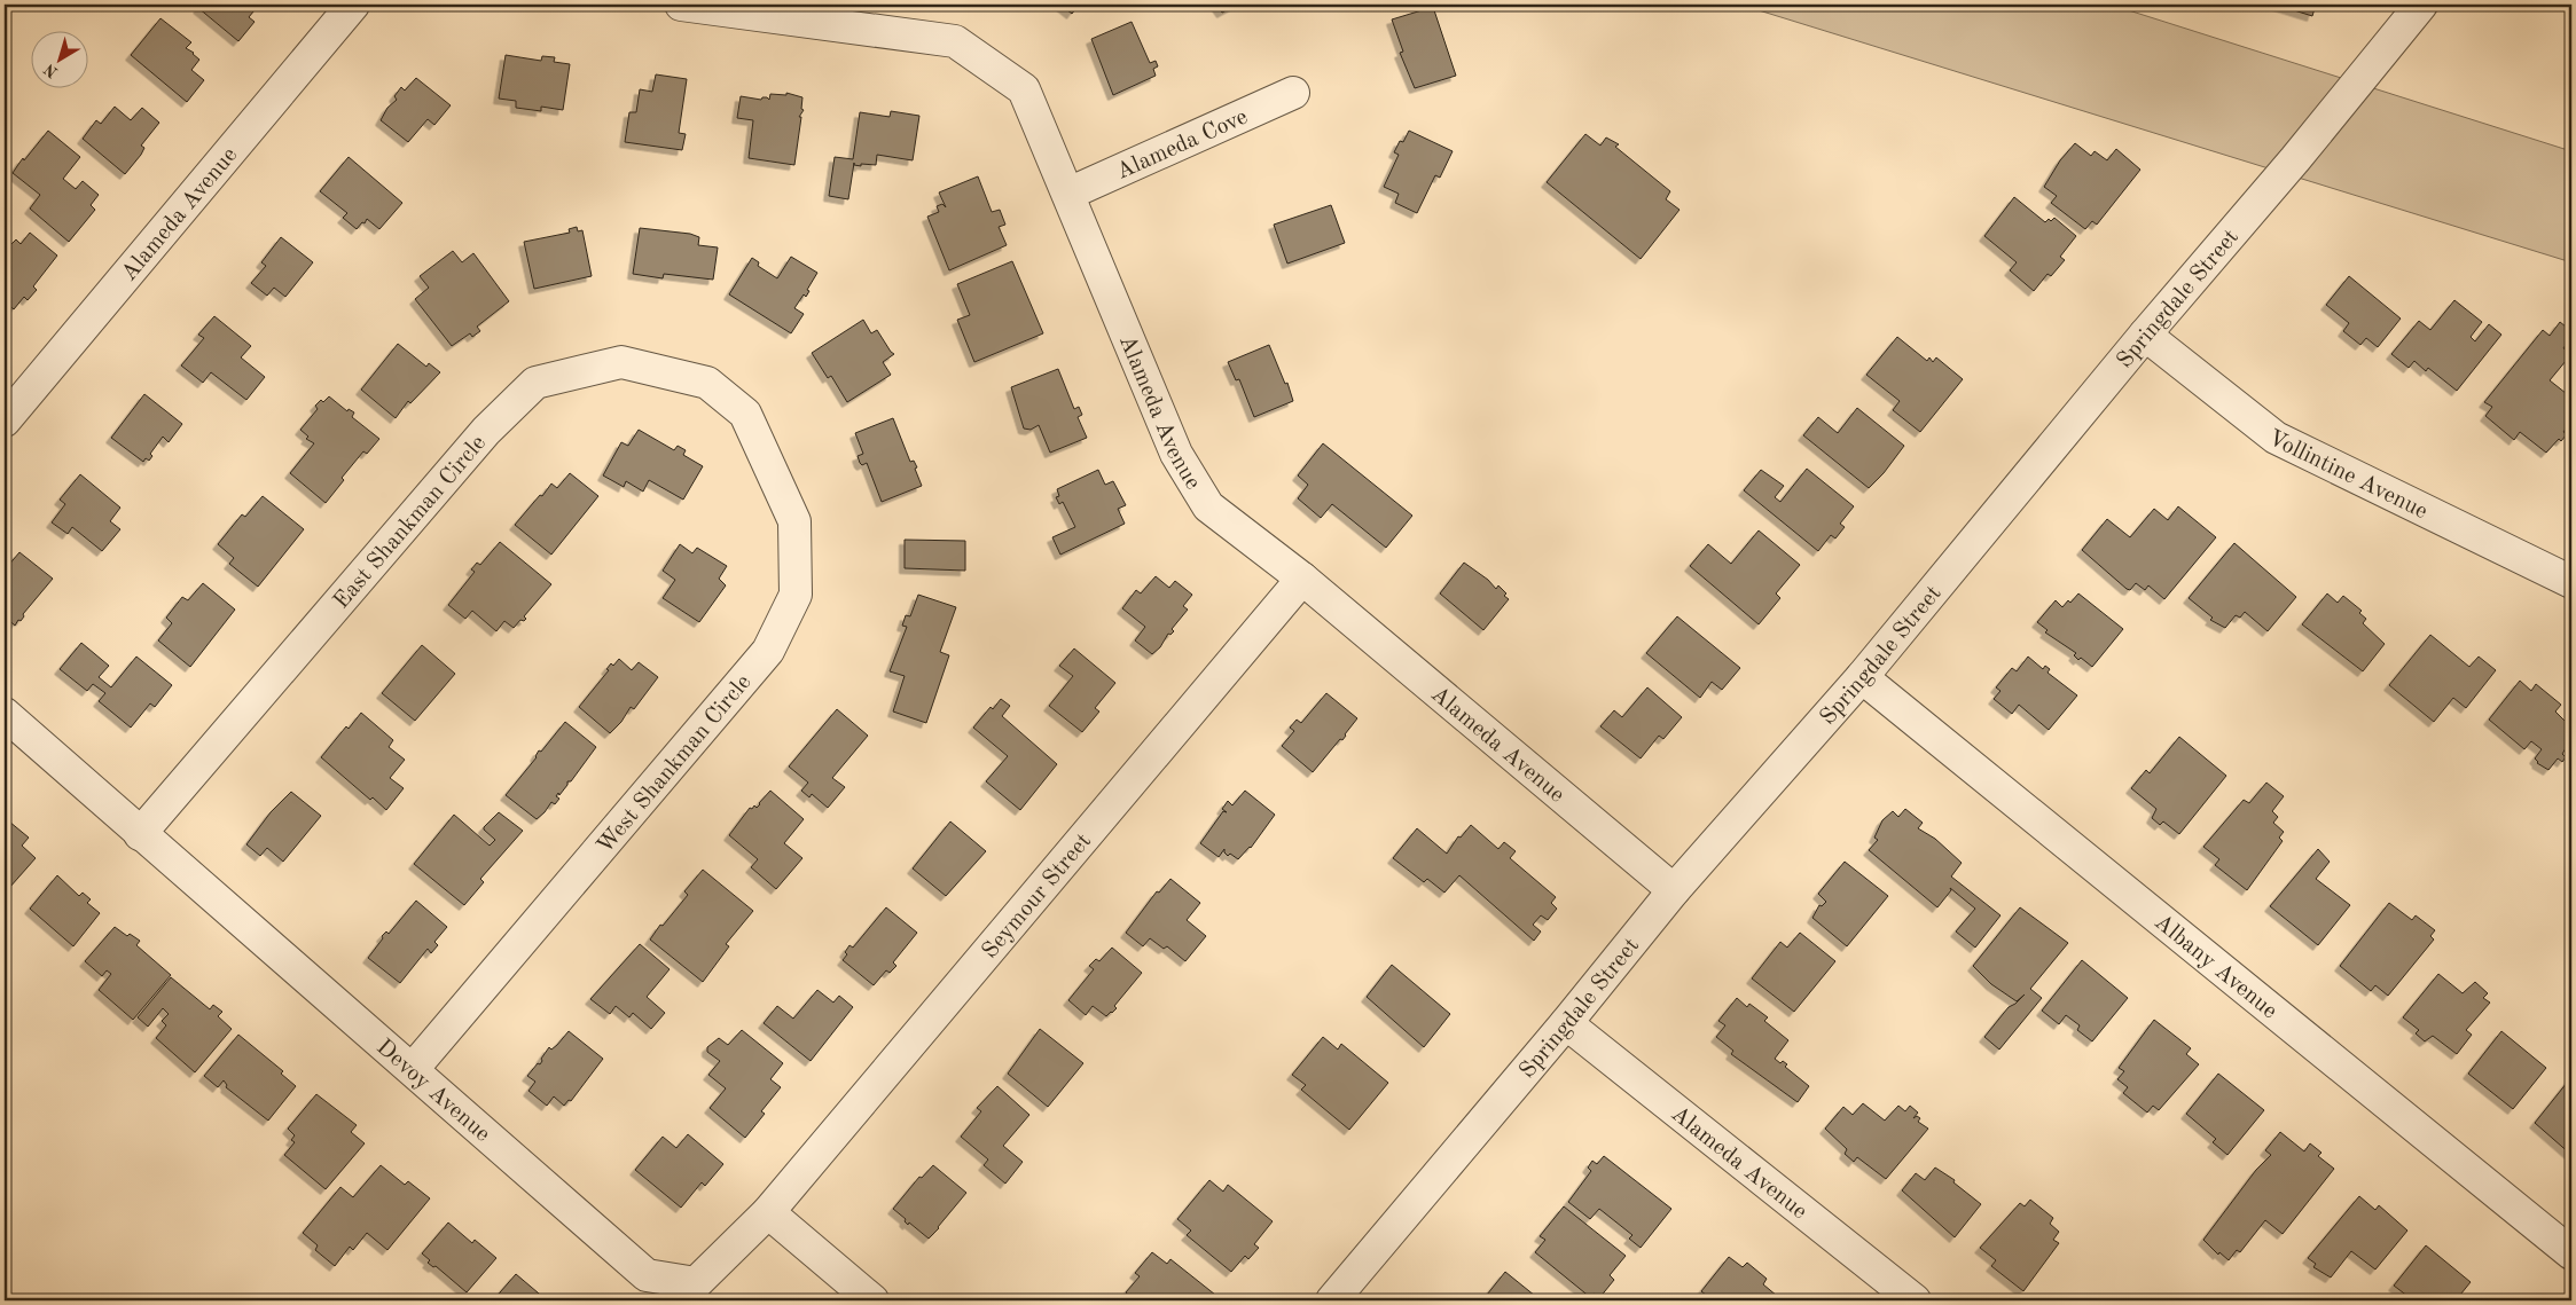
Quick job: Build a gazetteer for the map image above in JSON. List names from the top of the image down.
{
  "streets": {
    "street": [
      "Alameda Cove",
      "Alameda Avenue",
      "Springdale Street",
      "Vollintine Avenue",
      "East Shankman Circle",
      "West Shankman Circle",
      "Seymour Street",
      "Albany Avenue",
      "Devoy Avenue"
    ]
  },
  "crossings": [
    ["Alameda Cove", "Alameda Avenue"],
    ["Alameda Avenue", "Springdale Street"],
    ["Alameda Avenue", "Seymour Street"],
    ["Springdale Street", "Vollintine Avenue"],
    ["Springdale Street", "Albany Avenue"],
    ["East Shankman Circle", "West Shankman Circle"],
    ["East Shankman Circle", "Devoy Avenue"],
    ["West Shankman Circle", "Devoy Avenue"],
    ["Seymour Street", "Devoy Avenue"]
  ],
  "north": "bottom left"
}
